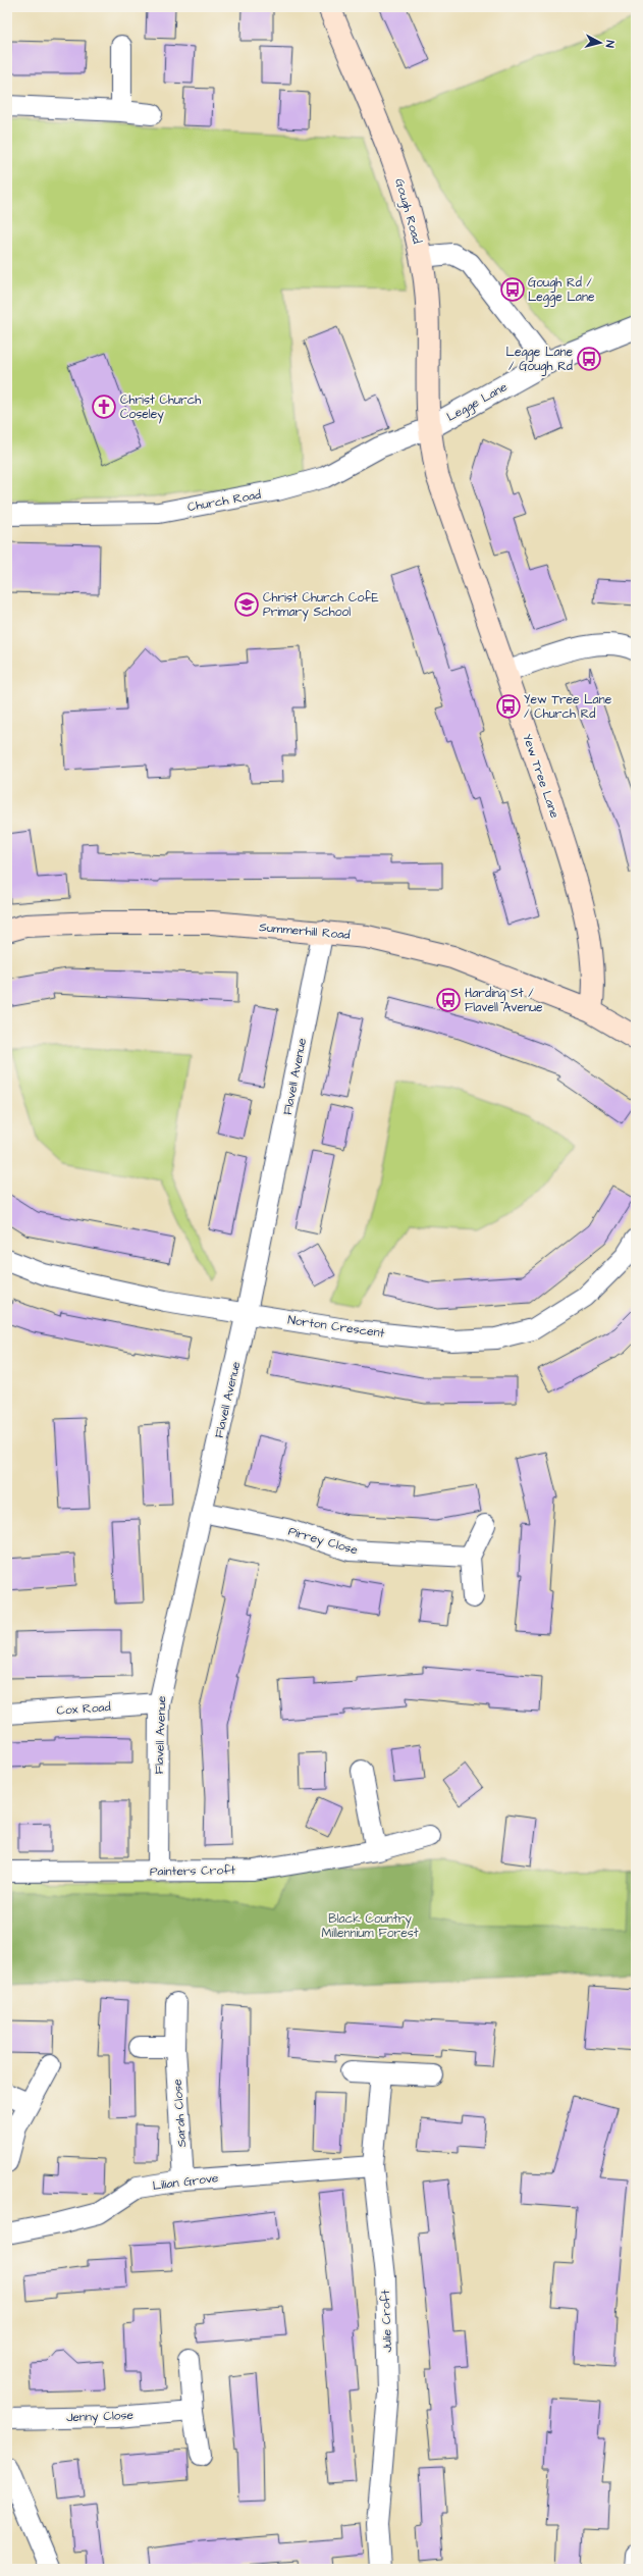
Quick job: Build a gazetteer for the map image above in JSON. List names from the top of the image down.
{
  "streets": {
    "main road": ["Gough Road", "Yew Tree Lane", "Summerhill Road"],
    "street": [
      "Legge Lane",
      "Church Road",
      "Flavell Avenue",
      "Norton Crescent",
      "Pirrey Close",
      "Cox Road",
      "Painters Croft",
      "Sarah Close",
      "Lilian Grove",
      "Julie Croft",
      "Jenny Close"
    ]
  },
  "crossings": [
    ["Gough Road", "Legge Lane"],
    ["Gough Road", "Church Road"],
    ["Gough Road", "Yew Tree Lane"],
    ["Legge Lane", "Church Road"],
    ["Legge Lane", "Yew Tree Lane"],
    ["Church Road", "Yew Tree Lane"],
    ["Yew Tree Lane", "Summerhill Road"],
    ["Summerhill Road", "Flavell Avenue"],
    ["Flavell Avenue", "Norton Crescent"],
    ["Flavell Avenue", "Pirrey Close"],
    ["Flavell Avenue", "Cox Road"],
    ["Flavell Avenue", "Painters Croft"],
    ["Sarah Close", "Lilian Grove"],
    ["Lilian Grove", "Julie Croft"]
  ],
  "parks": ["Black Country Millennium Forest"],
  "places": {
    "bus stop": [
      "Gough Rd / Legge Lane",
      "Legge Lane / Gough Rd",
      "Yew Tree Lane / Church Rd",
      "Harding St / Flavell Avenue"
    ],
    "church": ["Christ Church Coseley"],
    "school or university": ["Christ Church CofE Primary School"]
  },
  "north": "right"
}
